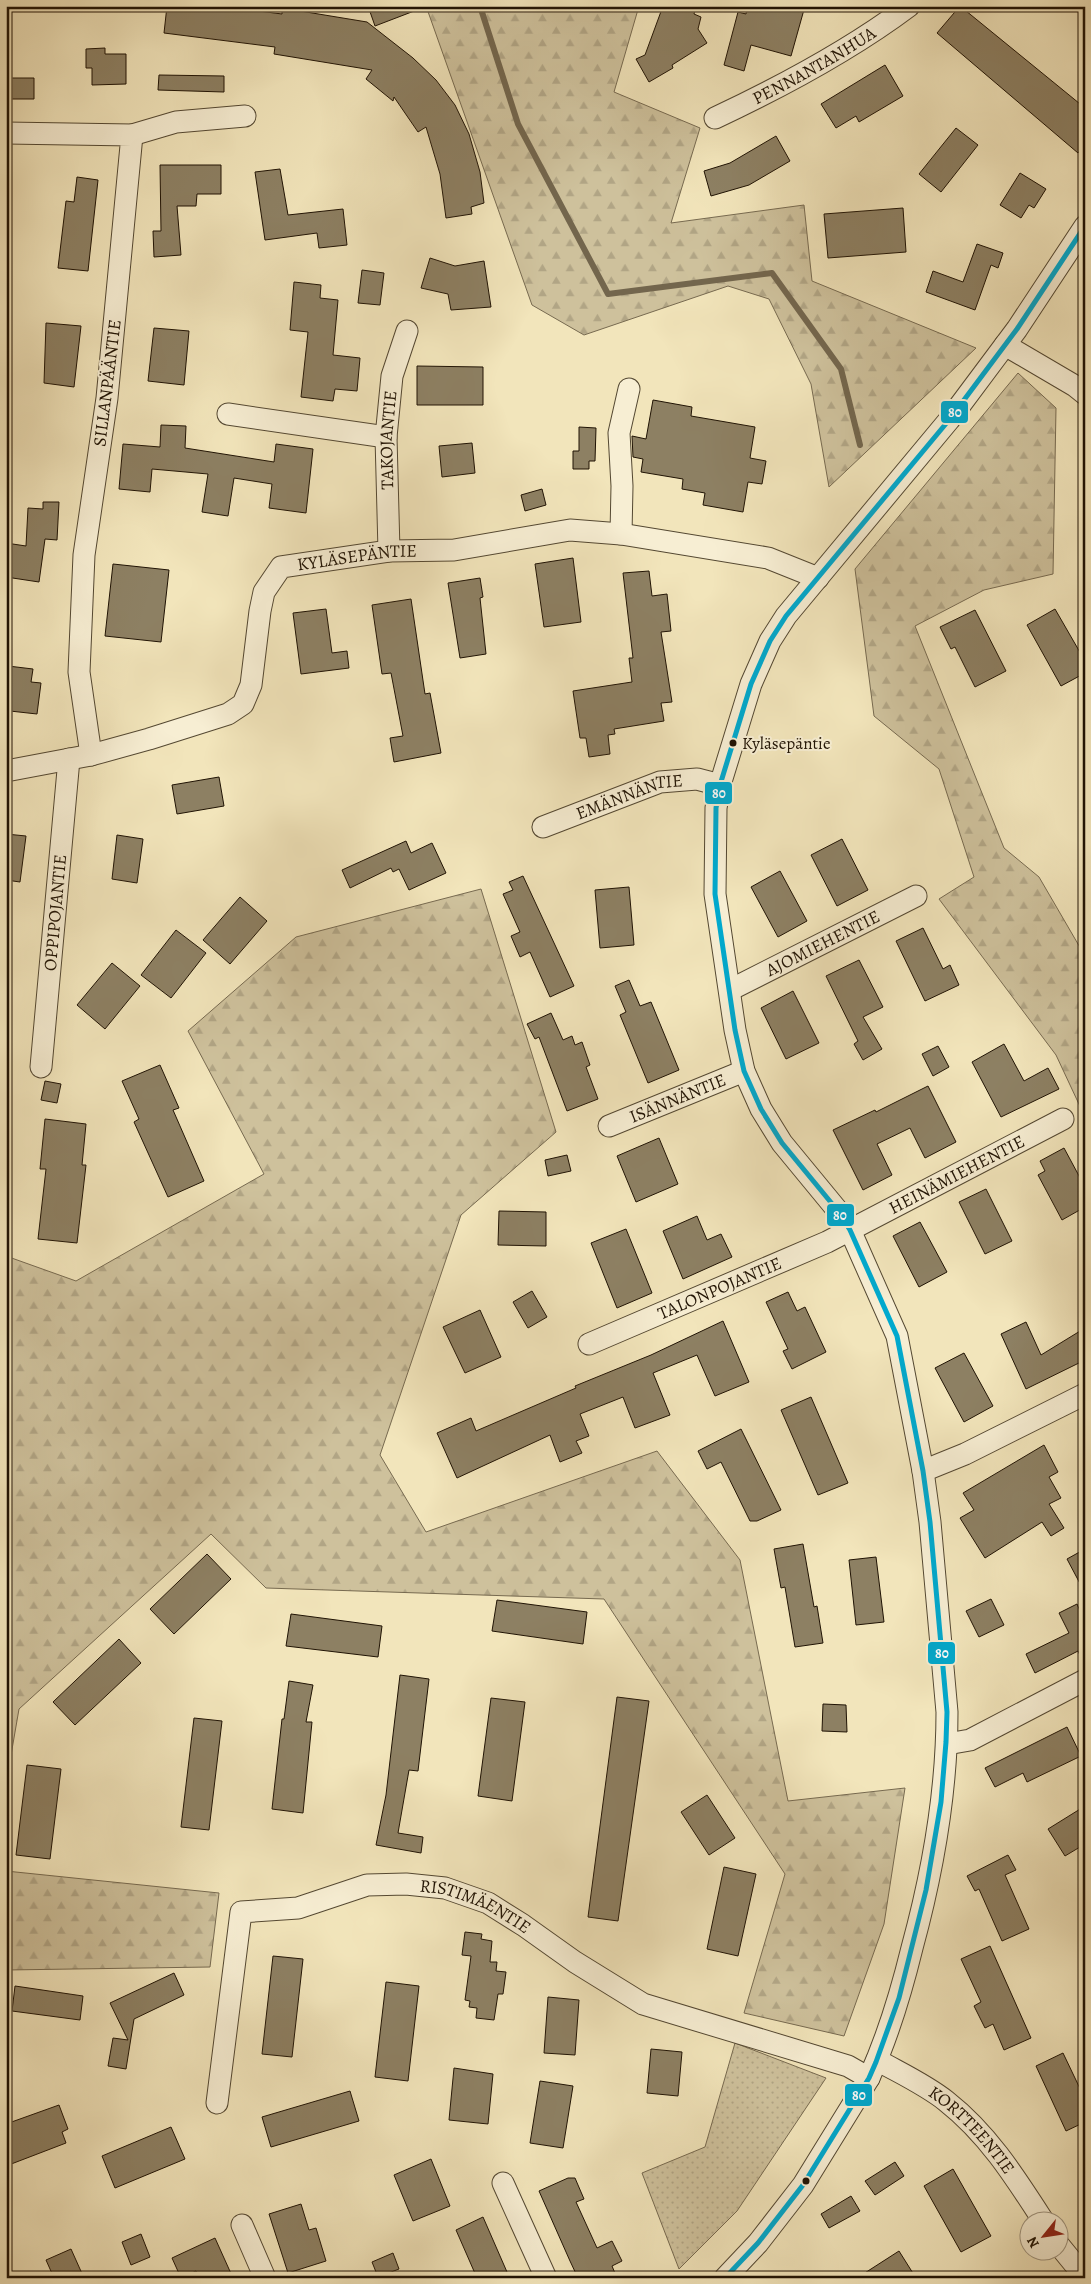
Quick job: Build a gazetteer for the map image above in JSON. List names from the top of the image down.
{
  "streets": {
    "street": [
      "PENNANTANHUA",
      "SILLANPÄÄNTIE",
      "TAKOJANTIE",
      "KYLÄSEPÄNTIE",
      "EMÄNNÄNTIE",
      "OPPIPOJANTIE",
      "AJOMIEHENTIE",
      "ISÄNNÄNTIE",
      "HEINÄMIEHENTIE",
      "TALONPOJANTIE",
      "RISTIMÄENTIE",
      "KORTTEENTIE"
    ]
  },
  "crossings": [
    ["SILLANPÄÄNTIE", "KYLÄSEPÄNTIE"],
    ["TAKOJANTIE", "KYLÄSEPÄNTIE"],
    ["KYLÄSEPÄNTIE", "OPPIPOJANTIE"],
    ["HEINÄMIEHENTIE", "TALONPOJANTIE"],
    ["RISTIMÄENTIE", "KORTTEENTIE"]
  ],
  "places": ["Kyläsepäntie"],
  "lines": ["transit line 80"],
  "north": "bottom left"
}
